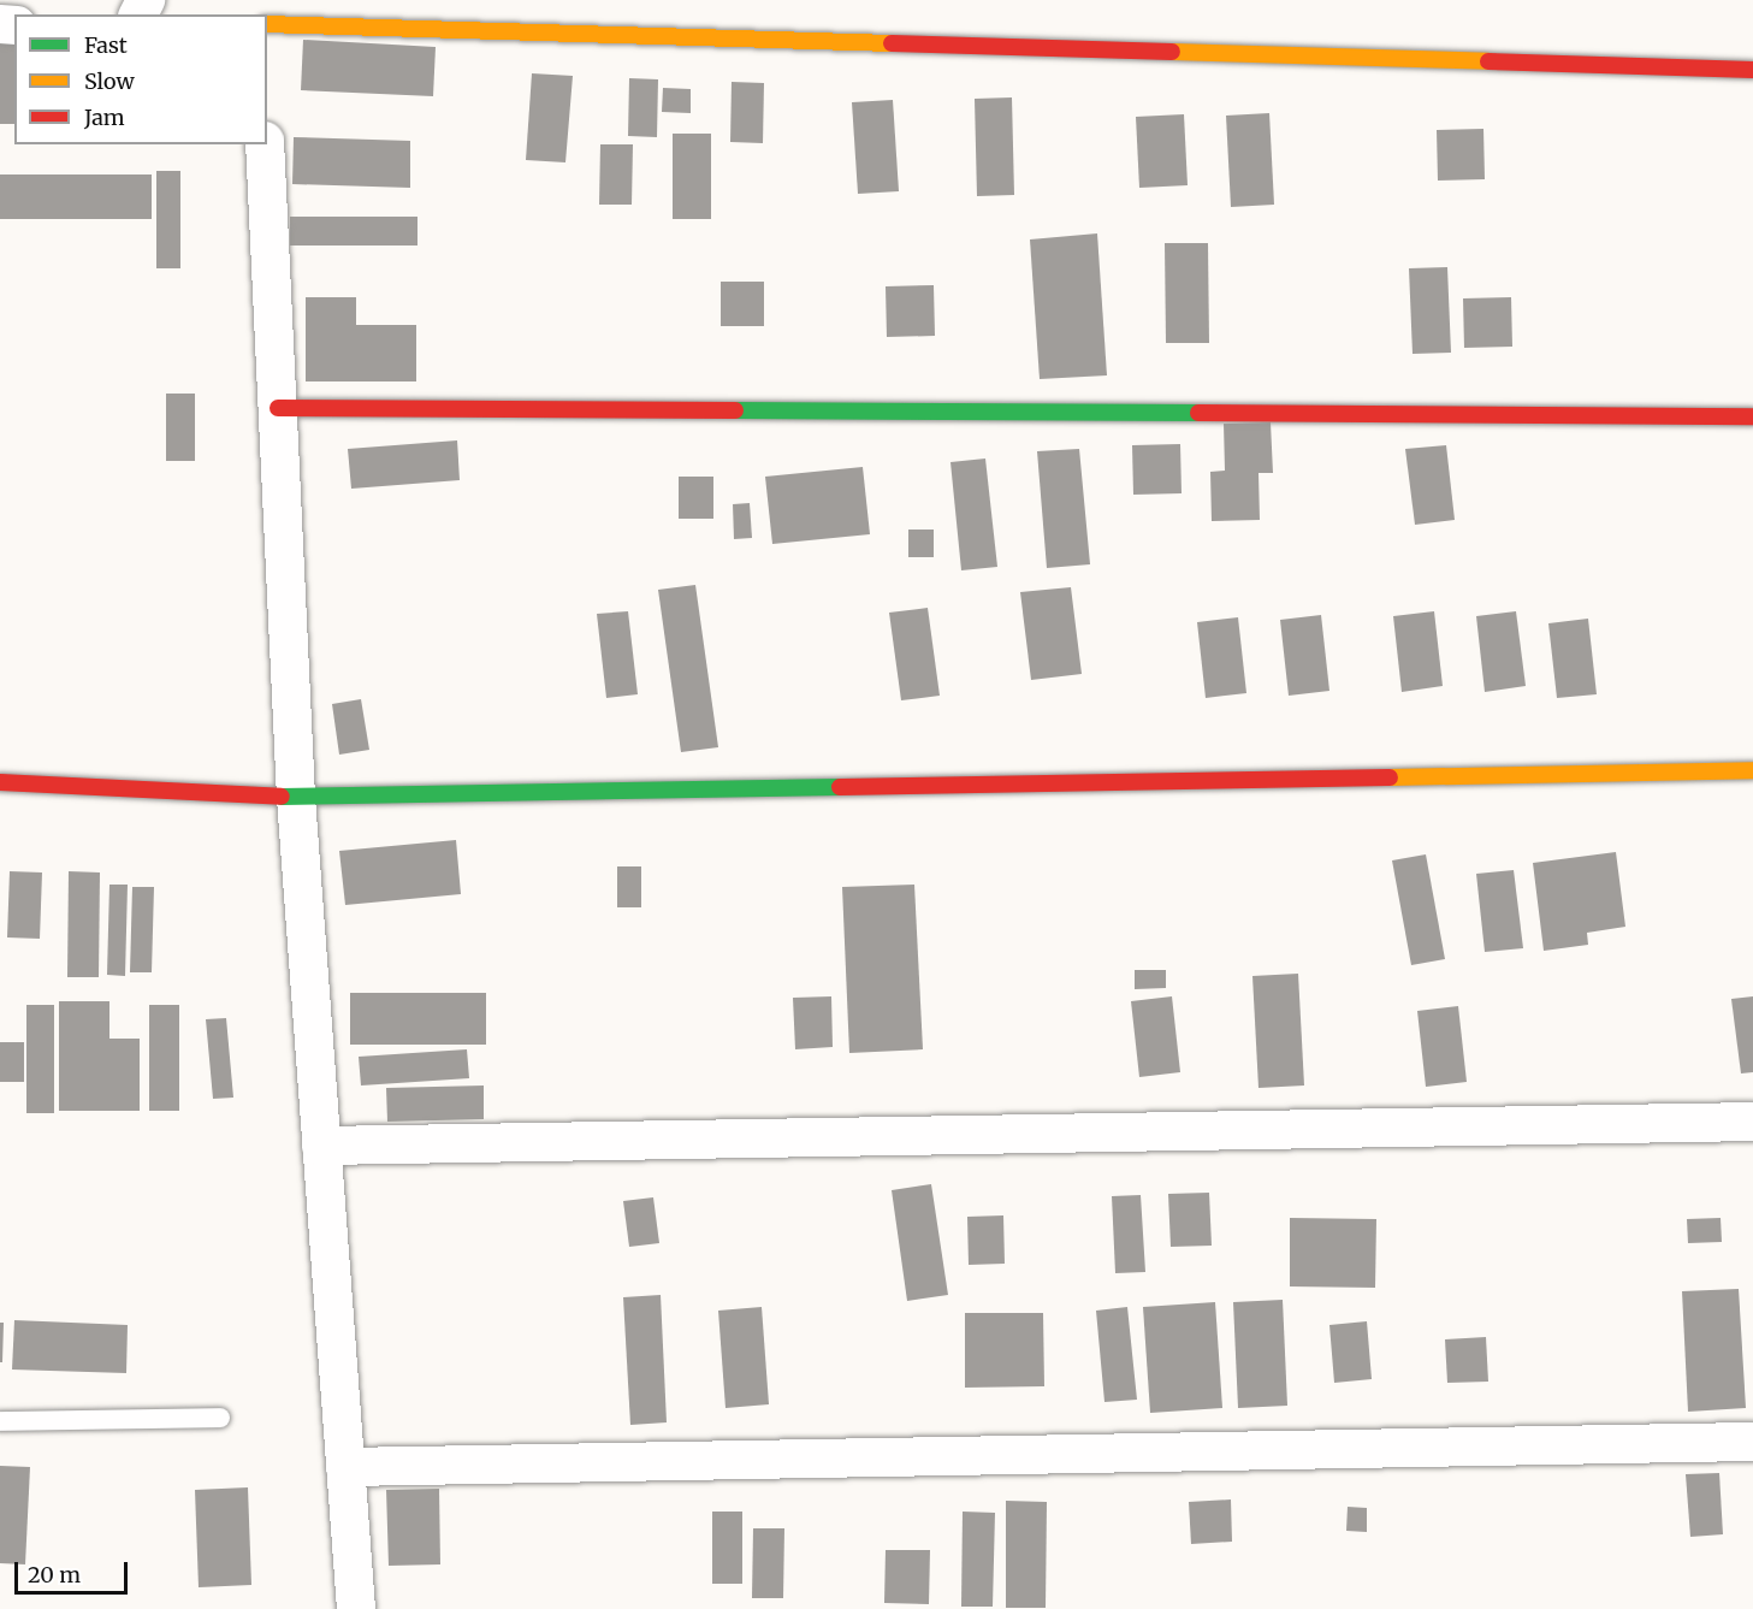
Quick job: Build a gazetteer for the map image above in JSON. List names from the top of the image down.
{
  "legend": ["Fast", "Slow", "Jam"],
  "scale_bar": "20 m"
}
